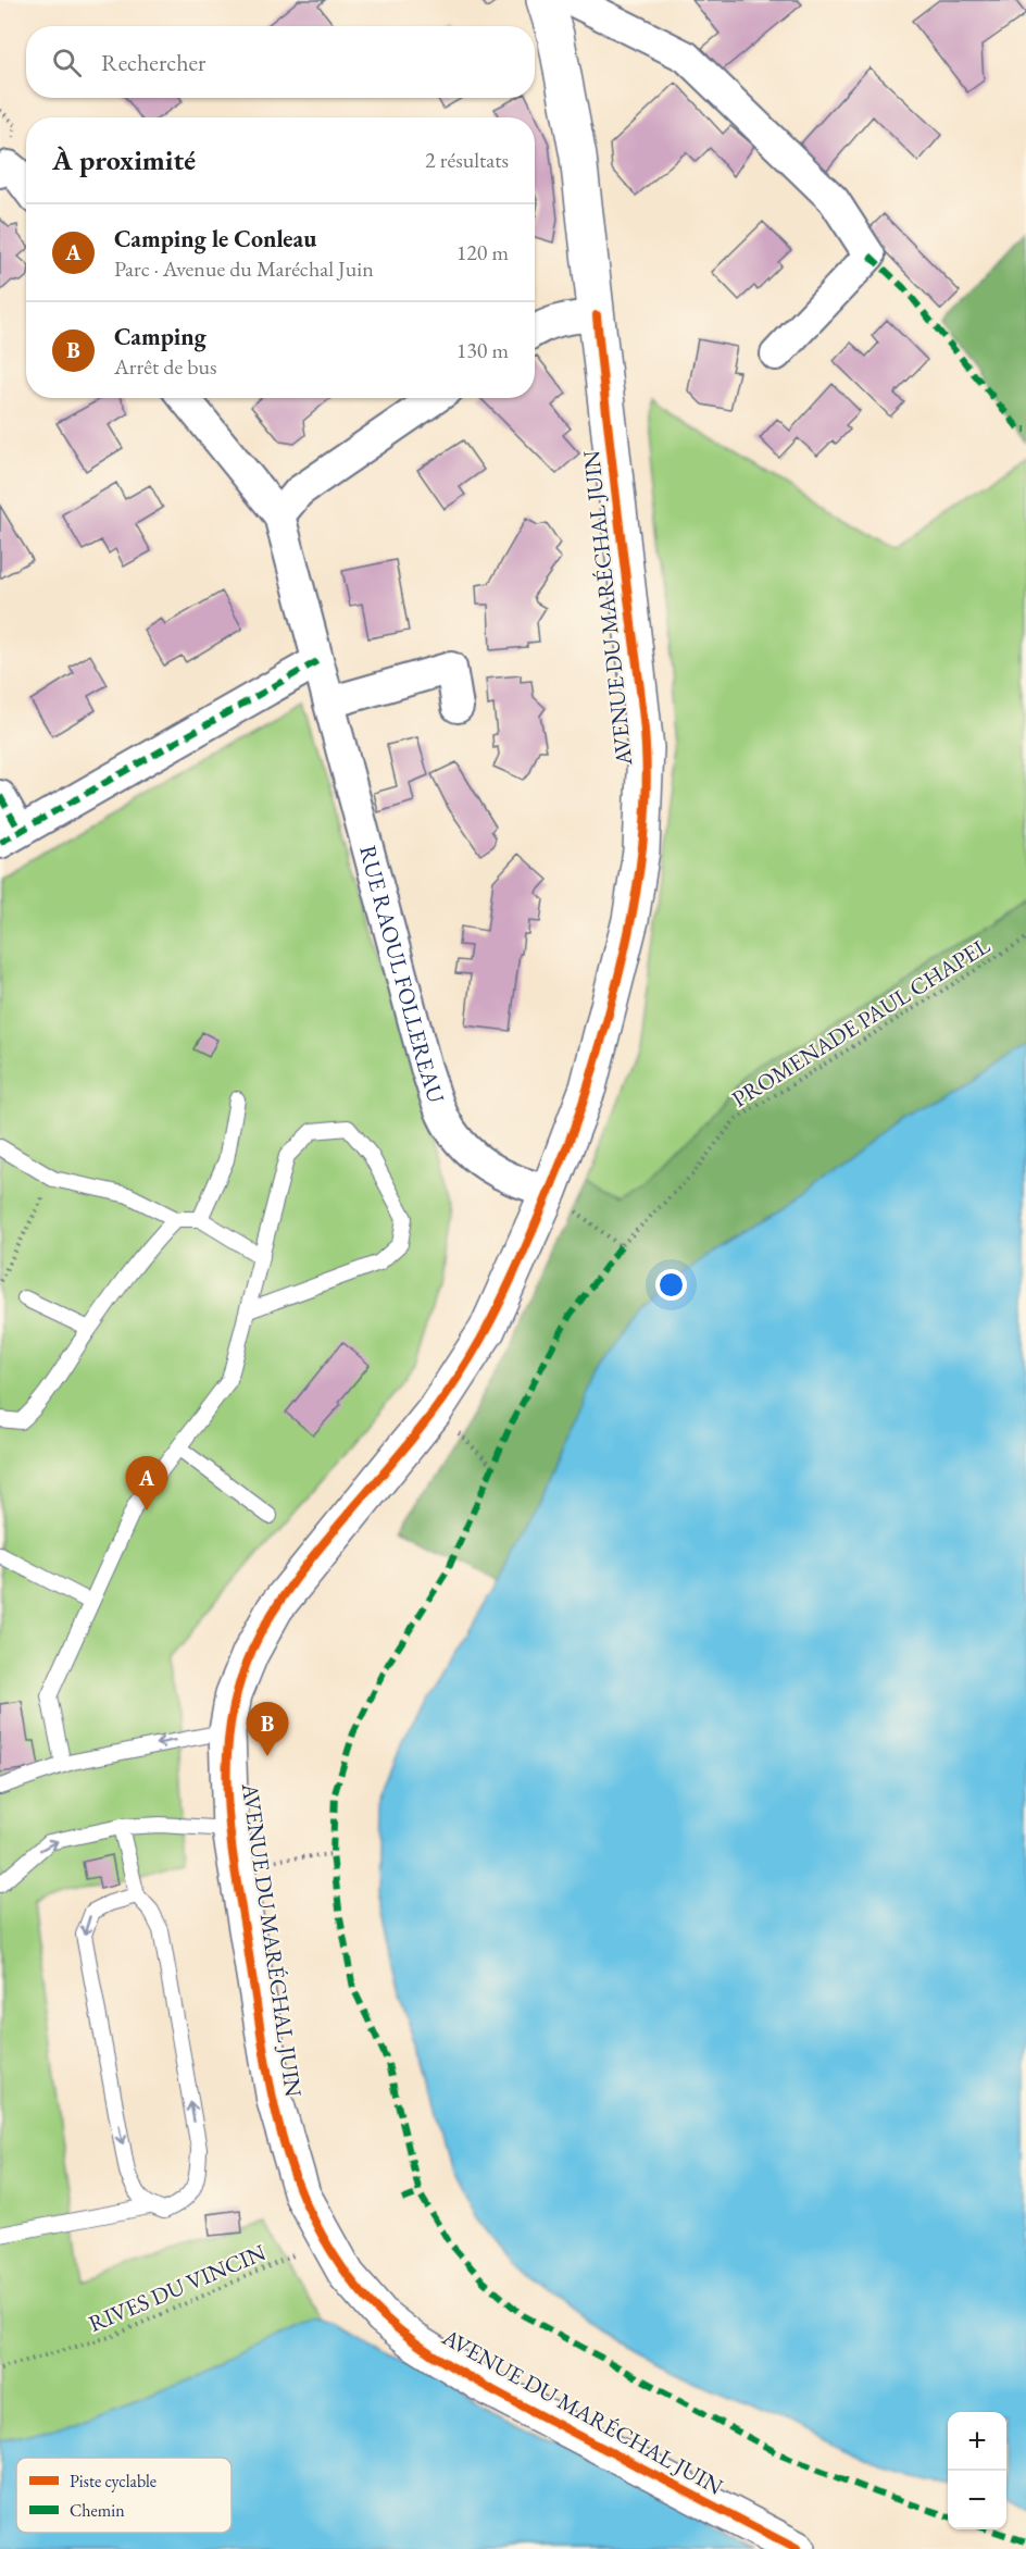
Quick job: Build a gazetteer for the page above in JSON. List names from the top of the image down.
{
  "streets": {
    "street": ["AVENUE DU MARÉCHAL JUIN", "RUE RAOUL FOLLEREAU"],
    "path": ["PROMENADE PAUL CHAPEL", "RIVES DU VINCIN"]
  },
  "crossings": [
    ["AVENUE DU MARÉCHAL JUIN", "RUE RAOUL FOLLEREAU"],
    ["AVENUE DU MARÉCHAL JUIN", "PROMENADE PAUL CHAPEL"],
    ["AVENUE DU MARÉCHAL JUIN", "RIVES DU VINCIN"],
    ["RUE RAOUL FOLLEREAU", "PROMENADE PAUL CHAPEL"]
  ],
  "legend": ["Piste cyclable", "Chemin"],
  "page": {
    "search": "Rechercher",
    "heading": ["À proximité", "2 résultats"],
    "list": [
      {
        "mark": "A",
        "name": "Camping le Conleau",
        "note": "Parc · Avenue du Maréchal Juin",
        "value": "120 m"
      },
      {
        "mark": "B",
        "name": "Camping",
        "note": "Arrêt de bus",
        "value": "130 m"
      }
    ],
    "pins": ["A", "B"],
    "map_buttons": ["+", "−"]
  }
}
